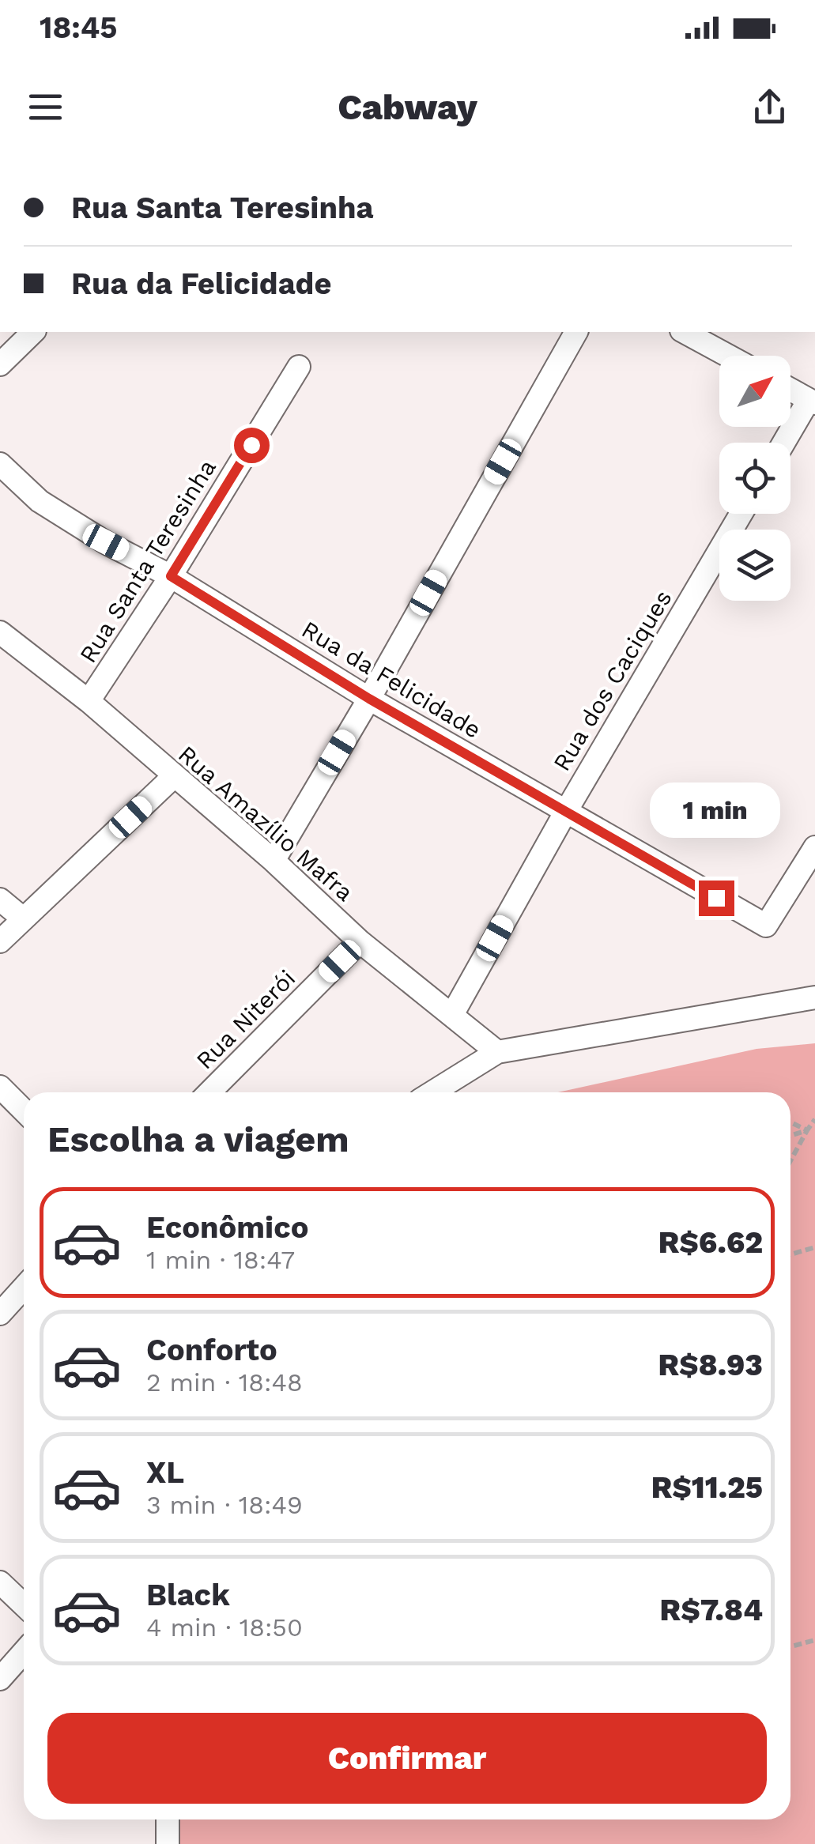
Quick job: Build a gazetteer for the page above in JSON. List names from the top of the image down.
{
  "streets": {
    "street": [
      "Rua Santa Teresinha",
      "Rua da Felicidade",
      "Rua dos Caciques",
      "Rua Amazílio Mafra",
      "Rua Niterói"
    ]
  },
  "crossings": [
    ["Rua Santa Teresinha", "Rua da Felicidade"],
    ["Rua Santa Teresinha", "Rua Amazílio Mafra"],
    ["Rua da Felicidade", "Rua dos Caciques"],
    ["Rua dos Caciques", "Rua Amazílio Mafra"],
    ["Rua Amazílio Mafra", "Rua Niterói"]
  ],
  "north": "top right",
  "page": {
    "status": "18:45",
    "header": "Cabway",
    "banner": ["Rua Santa Teresinha", "Rua da Felicidade"],
    "bubble": "1 min",
    "heading": "Escolha a viagem",
    "list": [
      {
        "name": "Econômico",
        "note": "1 min · 18:47",
        "value": "R$6.62"
      },
      {
        "name": "Conforto",
        "note": "2 min · 18:48",
        "value": "R$8.93"
      },
      {
        "name": "XL",
        "note": "3 min · 18:49",
        "value": "R$11.25"
      },
      {
        "name": "Black",
        "note": "4 min · 18:50",
        "value": "R$7.84"
      }
    ],
    "buttons": "Confirmar"
  }
}
